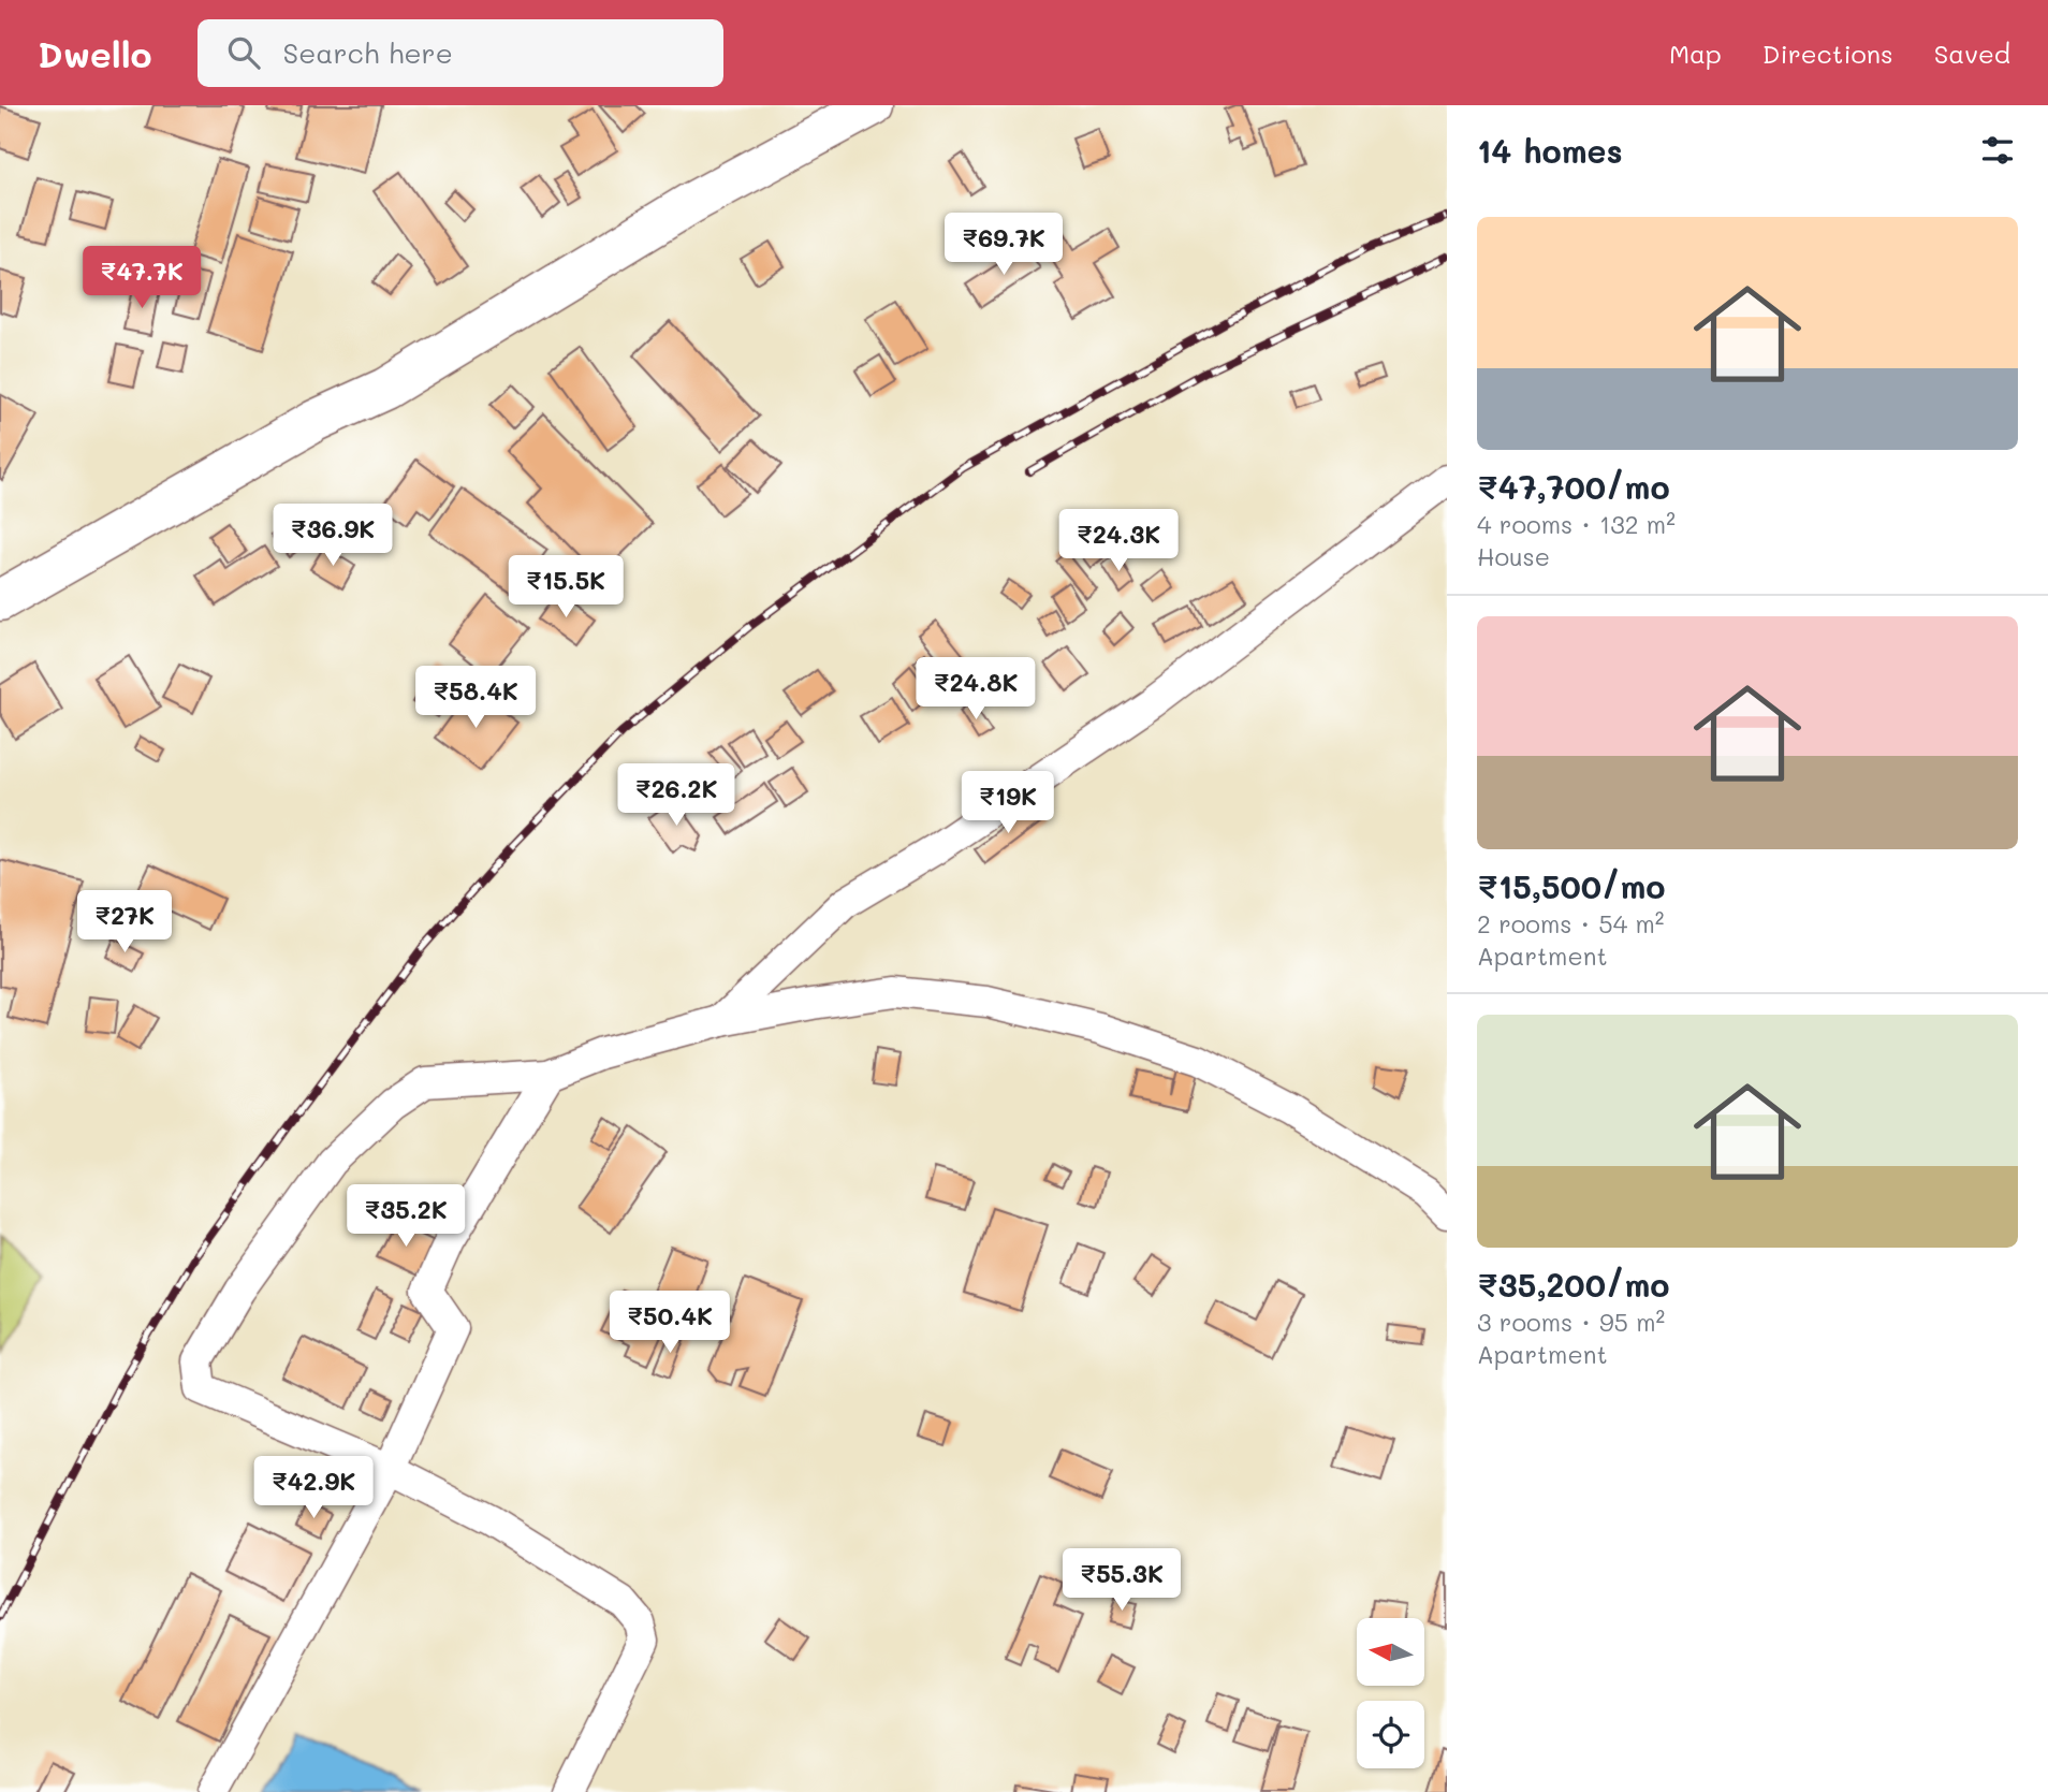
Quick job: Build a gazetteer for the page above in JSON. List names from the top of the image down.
{
  "north": "left",
  "page": {
    "header": "Dwello",
    "search": "Search here",
    "nav": ["Map", "Directions", "Saved"],
    "heading": "14 homes",
    "list": [
      {
        "name": "₹47,700/mo",
        "note": "4 rooms · 132 m² · House"
      },
      {
        "name": "₹15,500/mo",
        "note": "2 rooms · 54 m² · Apartment"
      },
      {
        "name": "₹35,200/mo",
        "note": "3 rooms · 95 m² · Apartment"
      }
    ],
    "price": [
      "₹69.7K",
      "₹47.7K",
      "₹36.9K",
      "₹24.3K",
      "₹15.5K",
      "₹24.8K",
      "₹58.4K",
      "₹26.2K",
      "₹19K",
      "₹27K",
      "₹35.2K",
      "₹50.4K",
      "₹42.9K",
      "₹55.3K"
    ]
  }
}
